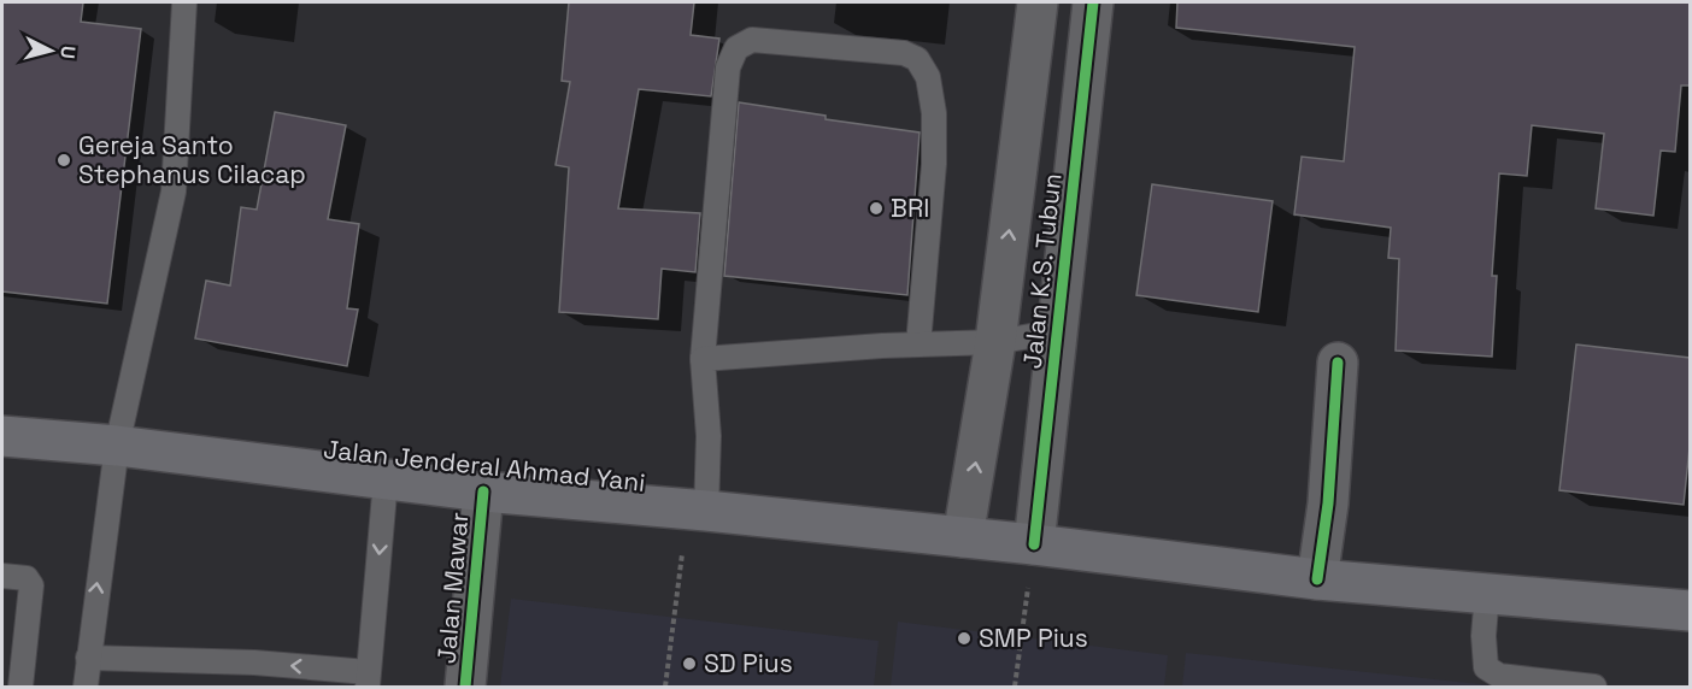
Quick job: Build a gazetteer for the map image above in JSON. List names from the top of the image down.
{
  "streets": {
    "main road": ["Jalan Jenderal Ahmad Yani"],
    "street": ["Jalan K.S. Tubun", "Jalan Mawar"]
  },
  "crossings": [
    ["Jalan K.S. Tubun", "Jalan Jenderal Ahmad Yani"],
    ["Jalan Jenderal Ahmad Yani", "Jalan Mawar"]
  ],
  "places": [
    "Gereja Santo Stephanus Cilacap",
    "BRI",
    "SMP Pius",
    "SD Pius"
  ],
  "north": "right"
}
